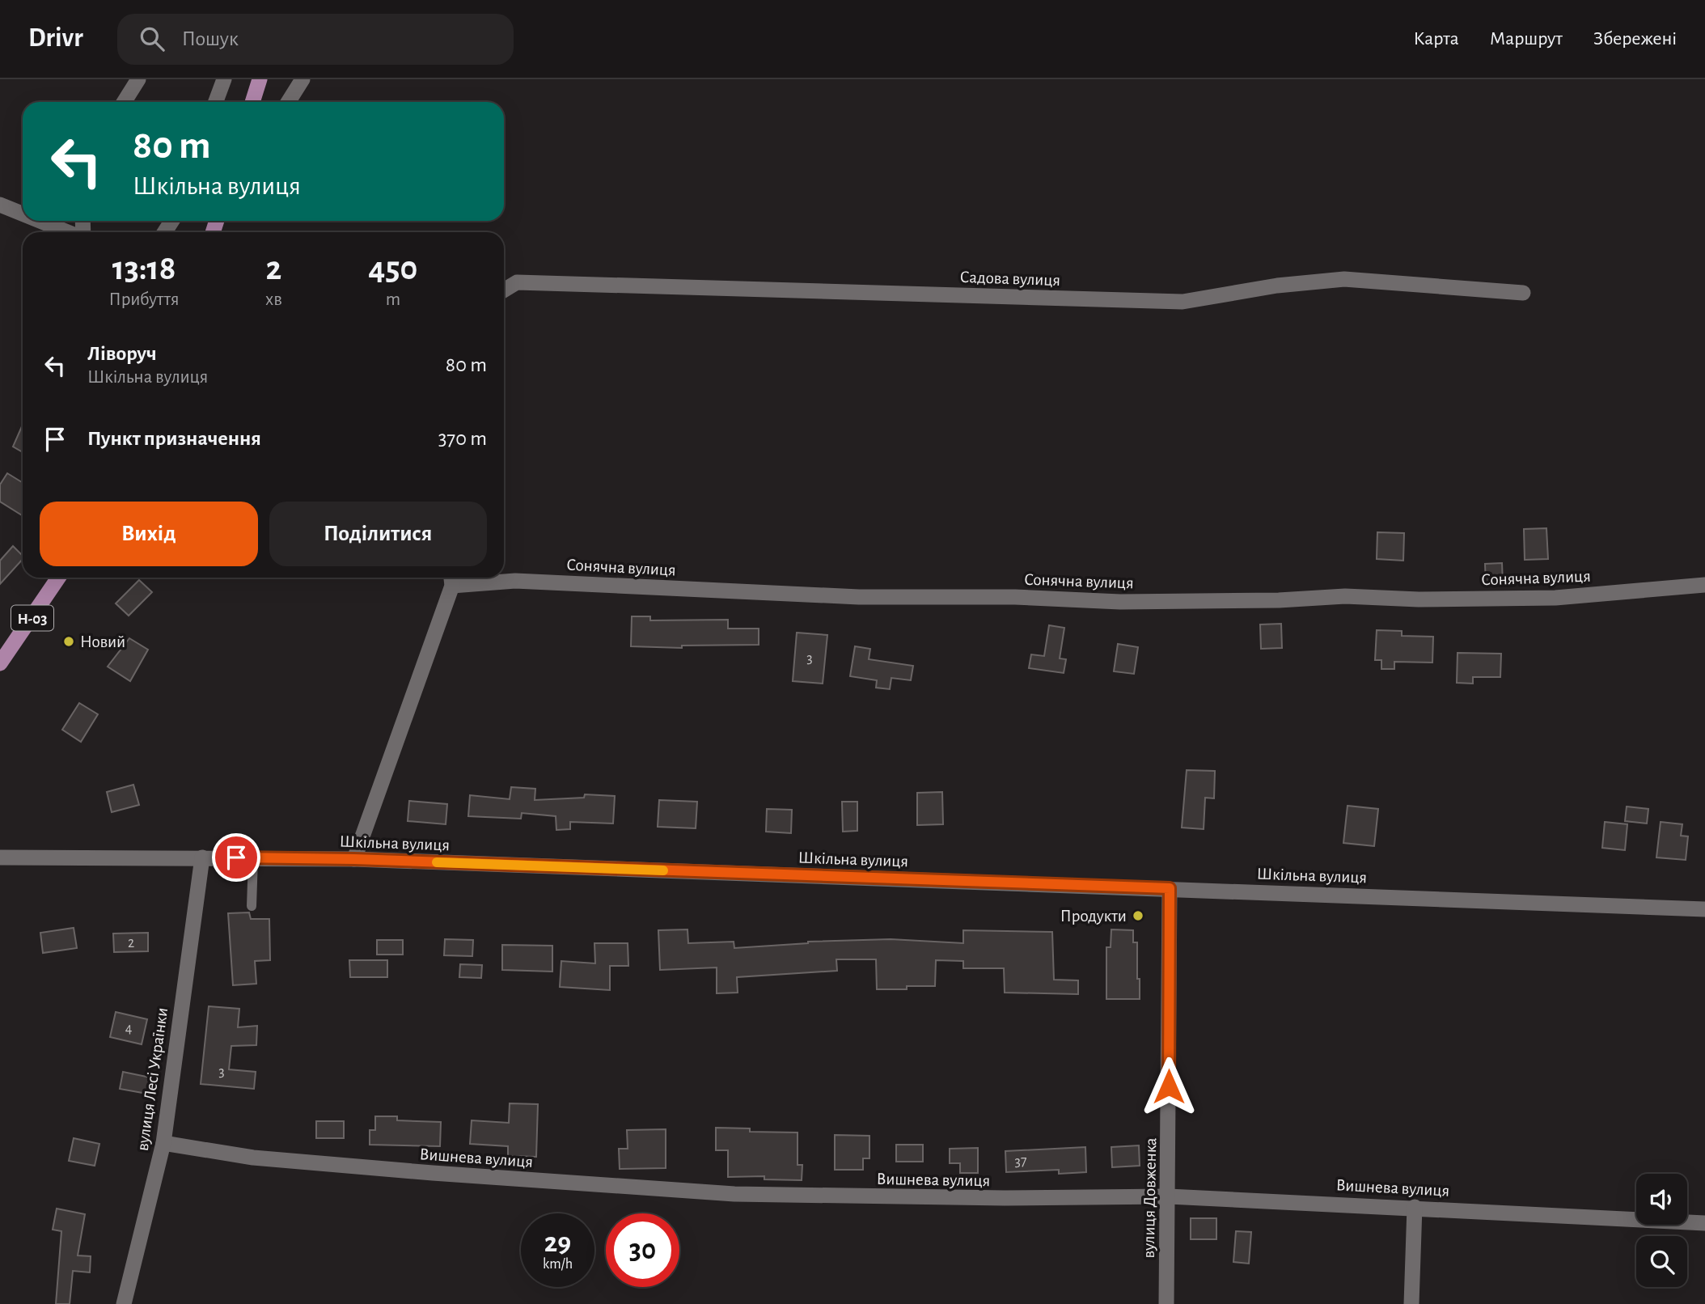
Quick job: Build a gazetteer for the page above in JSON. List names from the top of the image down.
{
  "streets": {
    "main road": ["Н-03"],
    "street": [
      "Садова вулиця",
      "Сонячна вулиця",
      "Шкільна вулиця",
      "вулиця Лесі Українки",
      "Вишнева вулиця",
      "вулиця Довженка"
    ]
  },
  "crossings": [
    ["Шкільна вулиця", "вулиця Лесі Українки"],
    ["Шкільна вулиця", "вулиця Довженка"],
    ["вулиця Лесі Українки", "Вишнева вулиця"],
    ["Вишнева вулиця", "вулиця Довженка"]
  ],
  "places": ["Новий", "Продукти"],
  "house_numbers": [
    "3",
    "2",
    "4",
    "3",
    "37"
  ],
  "page": {
    "header": "Drivr",
    "search": "Пошук",
    "nav": ["Карта", "Маршрут", "Збережені"],
    "turn": ["80 m", "Шкільна вулиця"],
    "eta": [
      "13:18",
      "Прибуття",
      "2",
      "хв",
      "450",
      "m"
    ],
    "list": [
      {
        "name": "Ліворуч",
        "note": "Шкільна вулиця",
        "value": "80 m"
      },
      {
        "name": "Пункт призначення",
        "value": "370 m"
      }
    ],
    "buttons": ["Вихід", "Поділитися"],
    "speed": "29 km/h",
    "limit": "30"
  }
}
